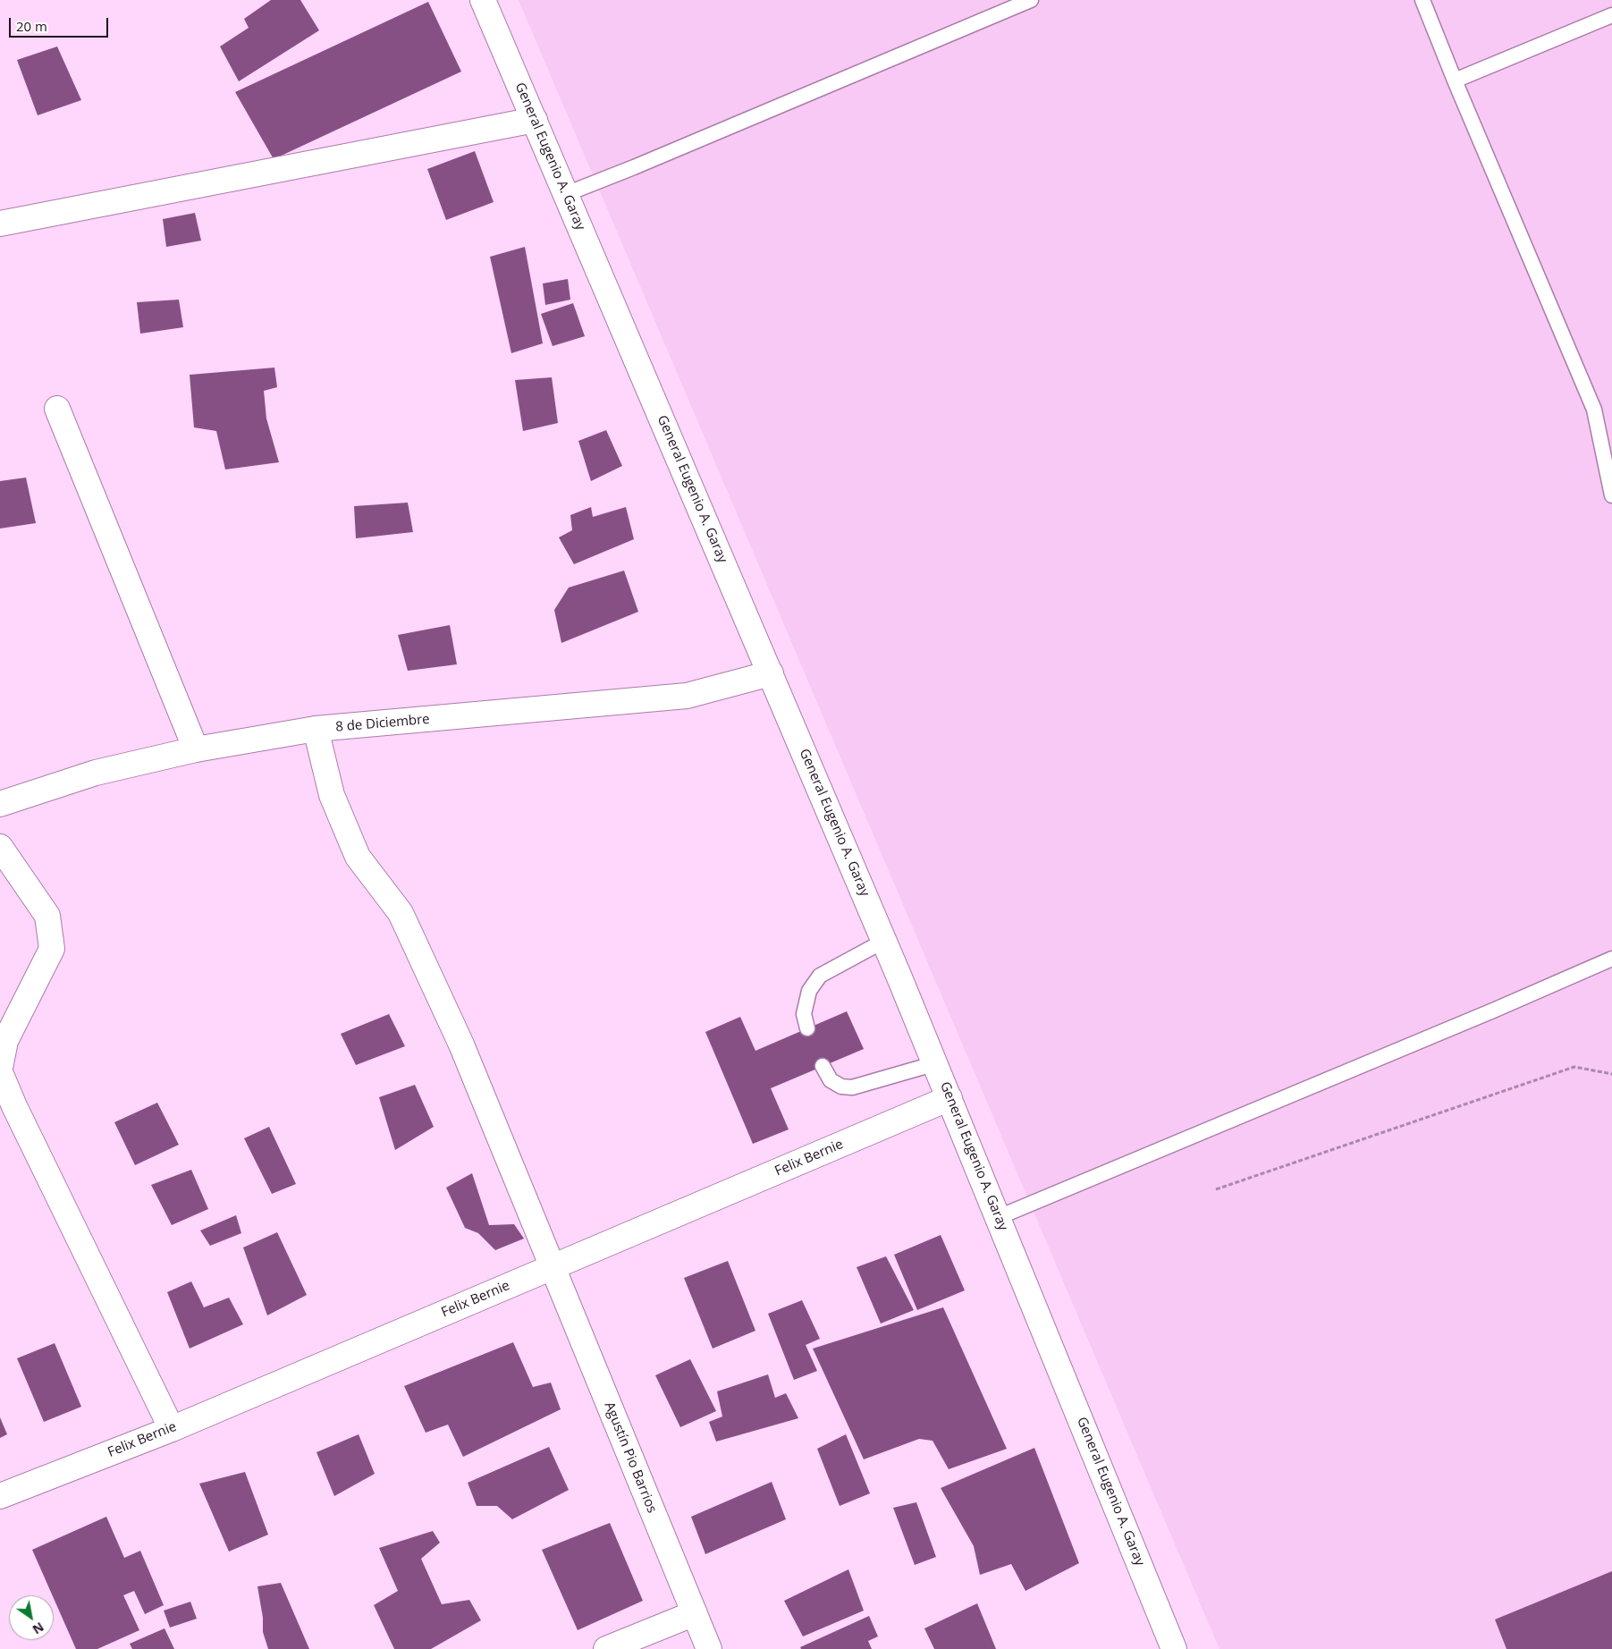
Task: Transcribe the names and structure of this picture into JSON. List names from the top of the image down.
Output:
{
  "streets": {
    "street": [
      "General Eugenio A. Garay",
      "8 de Diciembre",
      "Felix Bernie",
      "Agustín Pio Barrios"
    ]
  },
  "crossings": [
    ["General Eugenio A. Garay", "8 de Diciembre"],
    ["General Eugenio A. Garay", "Felix Bernie"],
    ["8 de Diciembre", "Agustín Pio Barrios"],
    ["Felix Bernie", "Agustín Pio Barrios"]
  ],
  "scale_bar": "20 m",
  "north": "bottom right"
}
